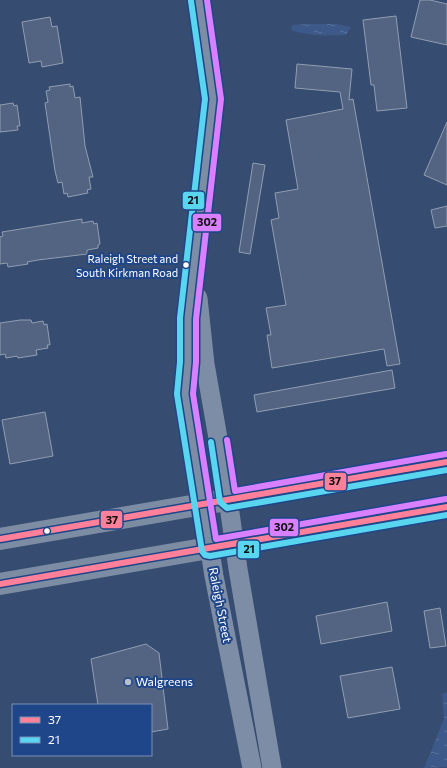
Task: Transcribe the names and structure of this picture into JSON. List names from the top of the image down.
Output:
{
  "streets": {
    "street": ["Raleigh Street"]
  },
  "places": ["Raleigh Street and South Kirkman Road", "Walgreens"],
  "lines": ["transit line 302", "transit line 21", "transit line 37"],
  "legend": ["37", "21"]
}
